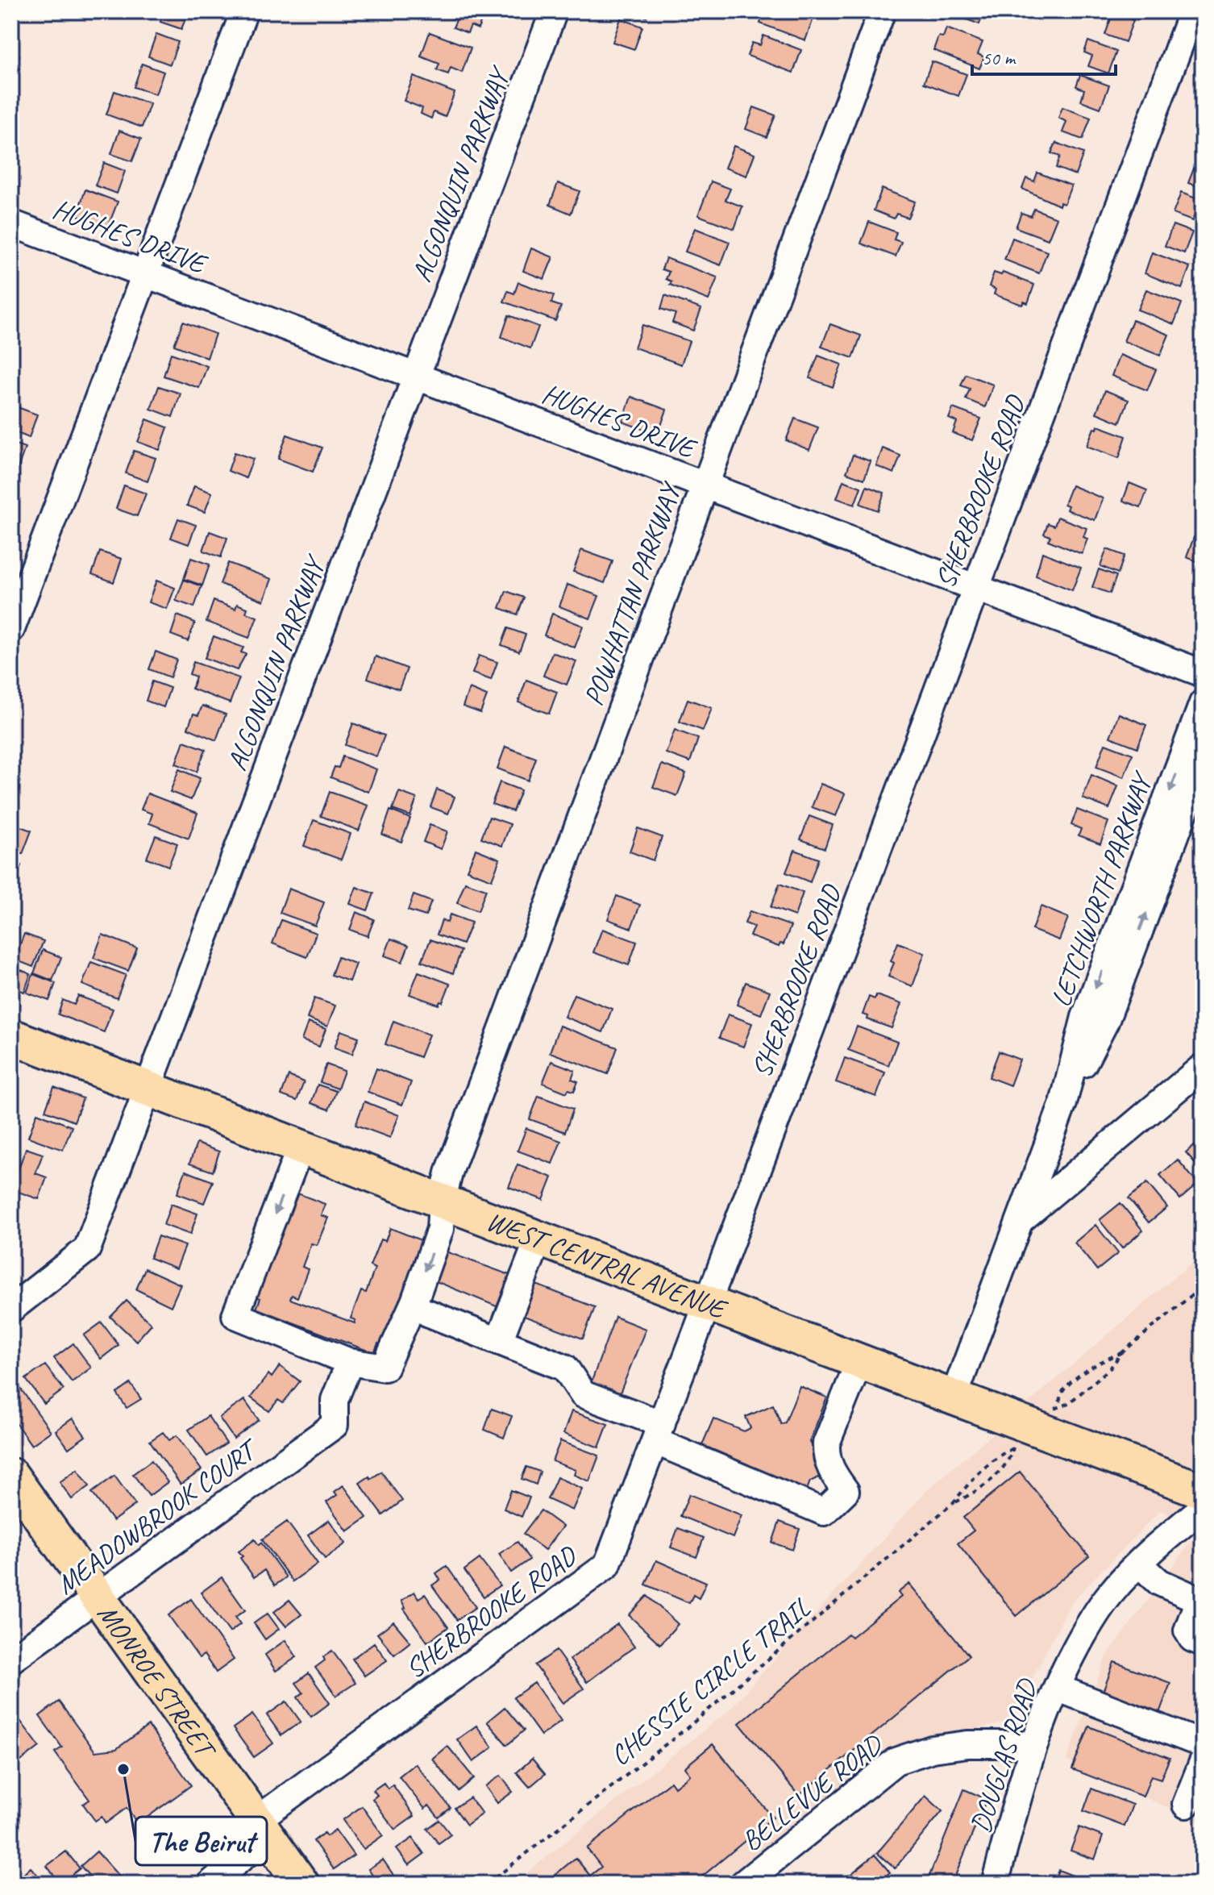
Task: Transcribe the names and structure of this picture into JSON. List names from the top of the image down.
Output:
{
  "streets": {
    "main road": ["WEST CENTRAL AVENUE", "MONROE STREET"],
    "street": [
      "ALGONQUIN PARKWAY",
      "HUGHES DRIVE",
      "SHERBROOKE ROAD",
      "POWHATTAN PARKWAY",
      "LETCHWORTH PARKWAY",
      "MEADOWBROOK COURT",
      "DOUGLAS ROAD",
      "BELLEVUE ROAD"
    ],
    "path": ["CHESSIE CIRCLE TRAIL"]
  },
  "crossings": [
    ["ALGONQUIN PARKWAY", "HUGHES DRIVE"],
    ["ALGONQUIN PARKWAY", "WEST CENTRAL AVENUE"],
    ["HUGHES DRIVE", "SHERBROOKE ROAD"],
    ["HUGHES DRIVE", "POWHATTAN PARKWAY"],
    ["SHERBROOKE ROAD", "WEST CENTRAL AVENUE"],
    ["SHERBROOKE ROAD", "MONROE STREET"],
    ["POWHATTAN PARKWAY", "WEST CENTRAL AVENUE"],
    ["POWHATTAN PARKWAY", "MEADOWBROOK COURT"],
    ["LETCHWORTH PARKWAY", "WEST CENTRAL AVENUE"],
    ["WEST CENTRAL AVENUE", "CHESSIE CIRCLE TRAIL"],
    ["MEADOWBROOK COURT", "MONROE STREET"],
    ["DOUGLAS ROAD", "BELLEVUE ROAD"]
  ],
  "places": ["The Beirut"],
  "scale_bar": "50 m"
}
